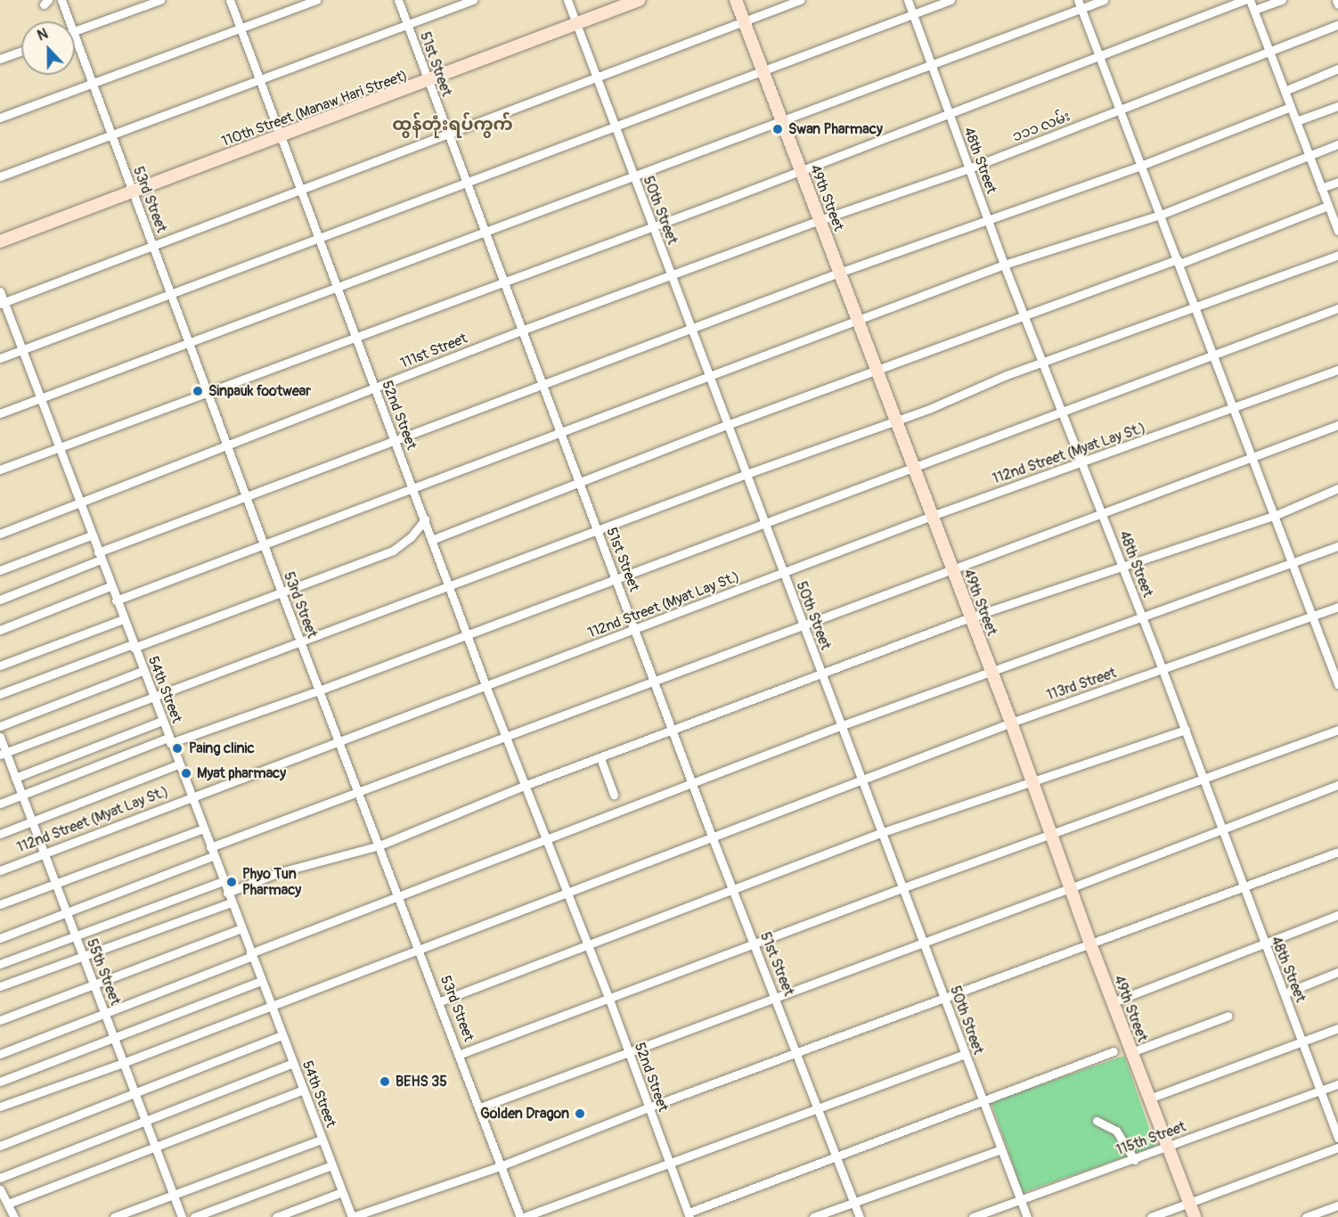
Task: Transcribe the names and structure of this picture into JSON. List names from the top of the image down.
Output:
{
  "streets": {
    "main road": ["110th Street (Manaw Hari Street)", "49th Street"],
    "street": [
      "51st Street",
      "၁၁၁ လမ်း",
      "48th Street",
      "53rd Street",
      "50th Street",
      "111st Street",
      "52nd Street",
      "112nd Street (Myat Lay St.)",
      "113rd Street",
      "54th Street",
      "55th Street",
      "115th Street"
    ]
  },
  "crossings": [
    ["51st Street", "110th Street (Manaw Hari Street)"],
    ["51st Street", "111st Street"],
    ["51st Street", "112nd Street (Myat Lay St.)"],
    ["51st Street", "113rd Street"],
    ["110th Street (Manaw Hari Street)", "53rd Street"],
    ["110th Street (Manaw Hari Street)", "50th Street"],
    ["110th Street (Manaw Hari Street)", "52nd Street"],
    ["၁၁၁ လမ်း", "48th Street"],
    ["၁၁၁ လမ်း", "49th Street"],
    ["၁၁၁ လမ်း", "111st Street"],
    ["48th Street", "112nd Street (Myat Lay St.)"],
    ["48th Street", "113rd Street"],
    ["48th Street", "115th Street"],
    ["49th Street", "111st Street"],
    ["49th Street", "112nd Street (Myat Lay St.)"],
    ["49th Street", "113rd Street"],
    ["49th Street", "115th Street"],
    ["53rd Street", "111st Street"],
    ["53rd Street", "112nd Street (Myat Lay St.)"],
    ["53rd Street", "113rd Street"],
    ["50th Street", "111st Street"],
    ["50th Street", "112nd Street (Myat Lay St.)"],
    ["50th Street", "113rd Street"],
    ["50th Street", "115th Street"],
    ["111st Street", "52nd Street"],
    ["111st Street", "54th Street"],
    ["52nd Street", "112nd Street (Myat Lay St.)"],
    ["52nd Street", "113rd Street"],
    ["112nd Street (Myat Lay St.)", "54th Street"],
    ["112nd Street (Myat Lay St.)", "55th Street"],
    ["113rd Street", "54th Street"],
    ["113rd Street", "55th Street"]
  ],
  "districts": ["ထွန်တုံးရပ်ကွက်"],
  "places": [
    "Swan Pharmacy",
    "Sinpauk footwear",
    "Paing clinic",
    "Myat pharmacy",
    "Phyo Tun Pharmacy",
    "BEHS 35",
    "Golden Dragon"
  ],
  "north": "top"
}
